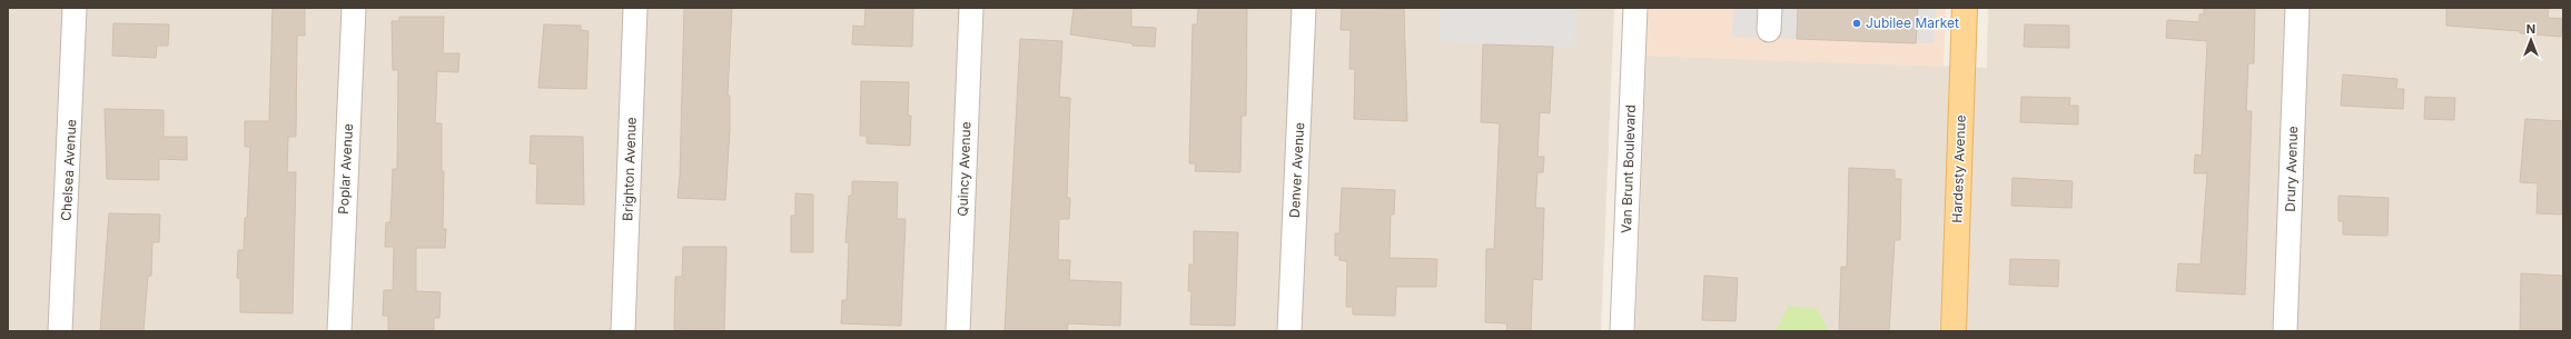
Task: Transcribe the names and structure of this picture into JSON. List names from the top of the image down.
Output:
{
  "streets": {
    "main road": ["Hardesty Avenue"],
    "street": [
      "Poplar Avenue",
      "Brighton Avenue",
      "Quincy Avenue",
      "Van Brunt Boulevard",
      "Drury Avenue",
      "Chelsea Avenue",
      "Denver Avenue"
    ]
  },
  "places": ["Jubilee Market"],
  "north": "top"
}
